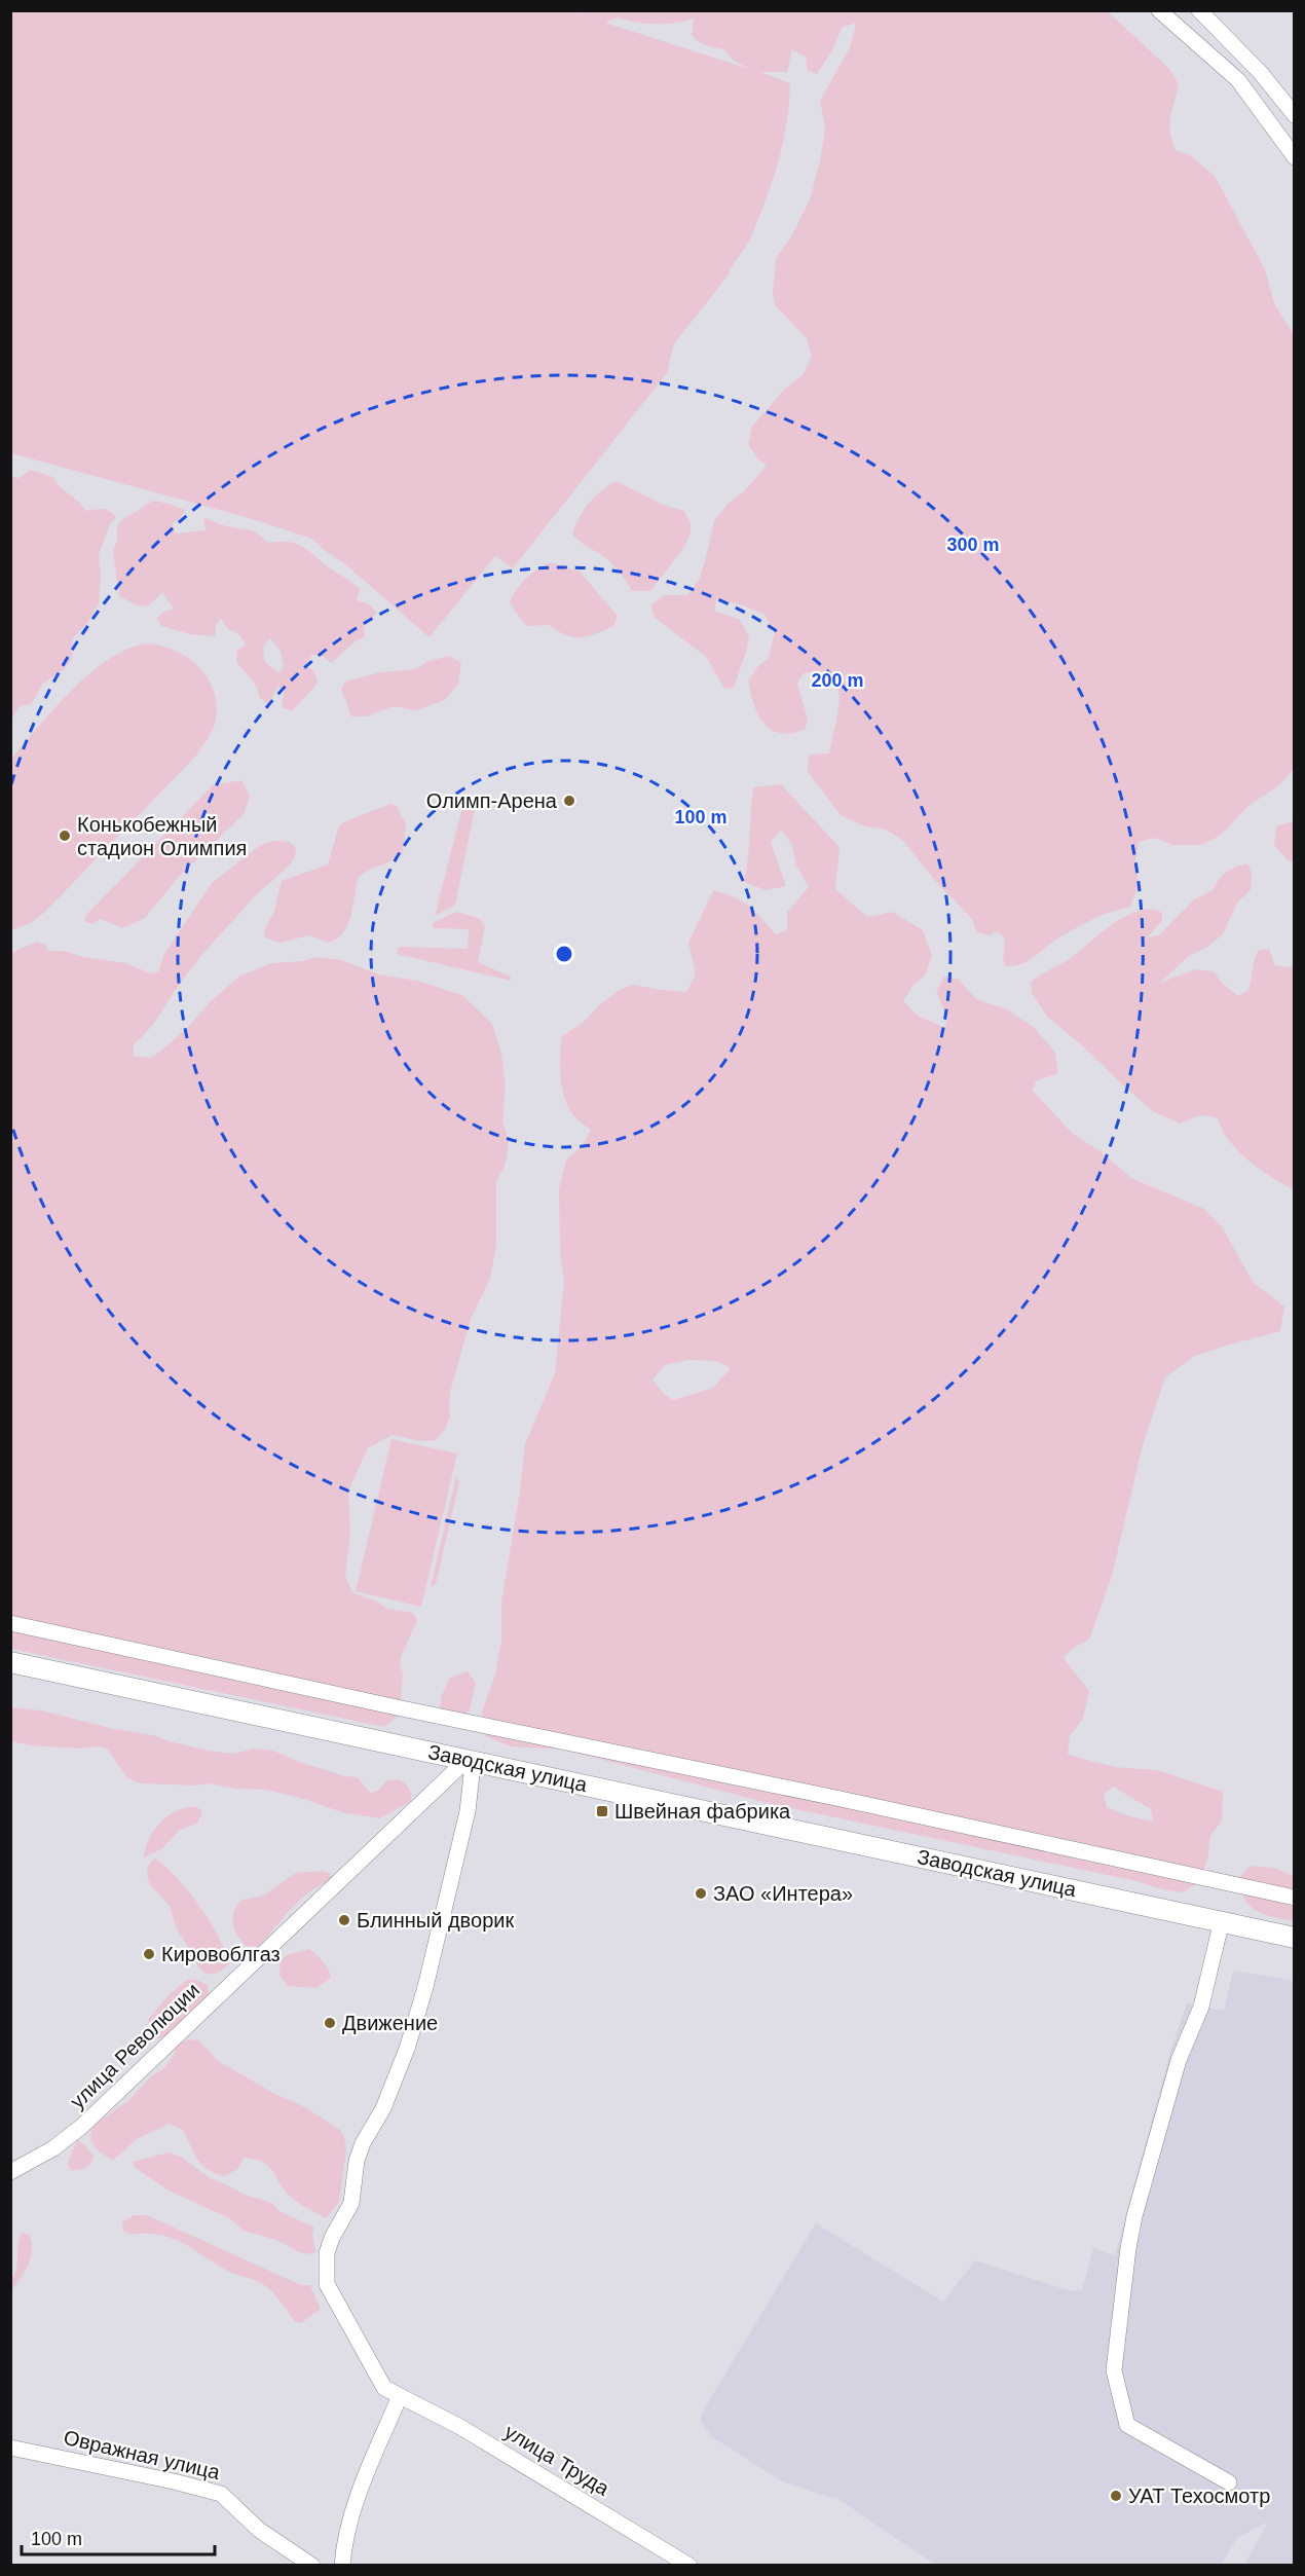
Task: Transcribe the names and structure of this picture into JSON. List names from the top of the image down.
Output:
{
  "streets": {
    "main road": ["Заводская улица"],
    "street": ["улица Революции", "Овражная улица", "улица Труда"]
  },
  "crossings": [
    ["Заводская улица", "улица Революции"],
    ["Заводская улица", "улица Труда"],
    ["улица Революции", "улица Труда"]
  ],
  "places": {
    "other": [
      "Олимп-Арена",
      "Конькобежный стадион Олимпия",
      "ЗАО «Интера»",
      "Блинный дворик",
      "Кировоблгаз",
      "Движение",
      "УАТ Техосмотр"
    ],
    "transit": ["Швейная фабрика"]
  },
  "scale_bar": "100 m",
  "rings": ["300 m", "200 m", "100 m"]
}
